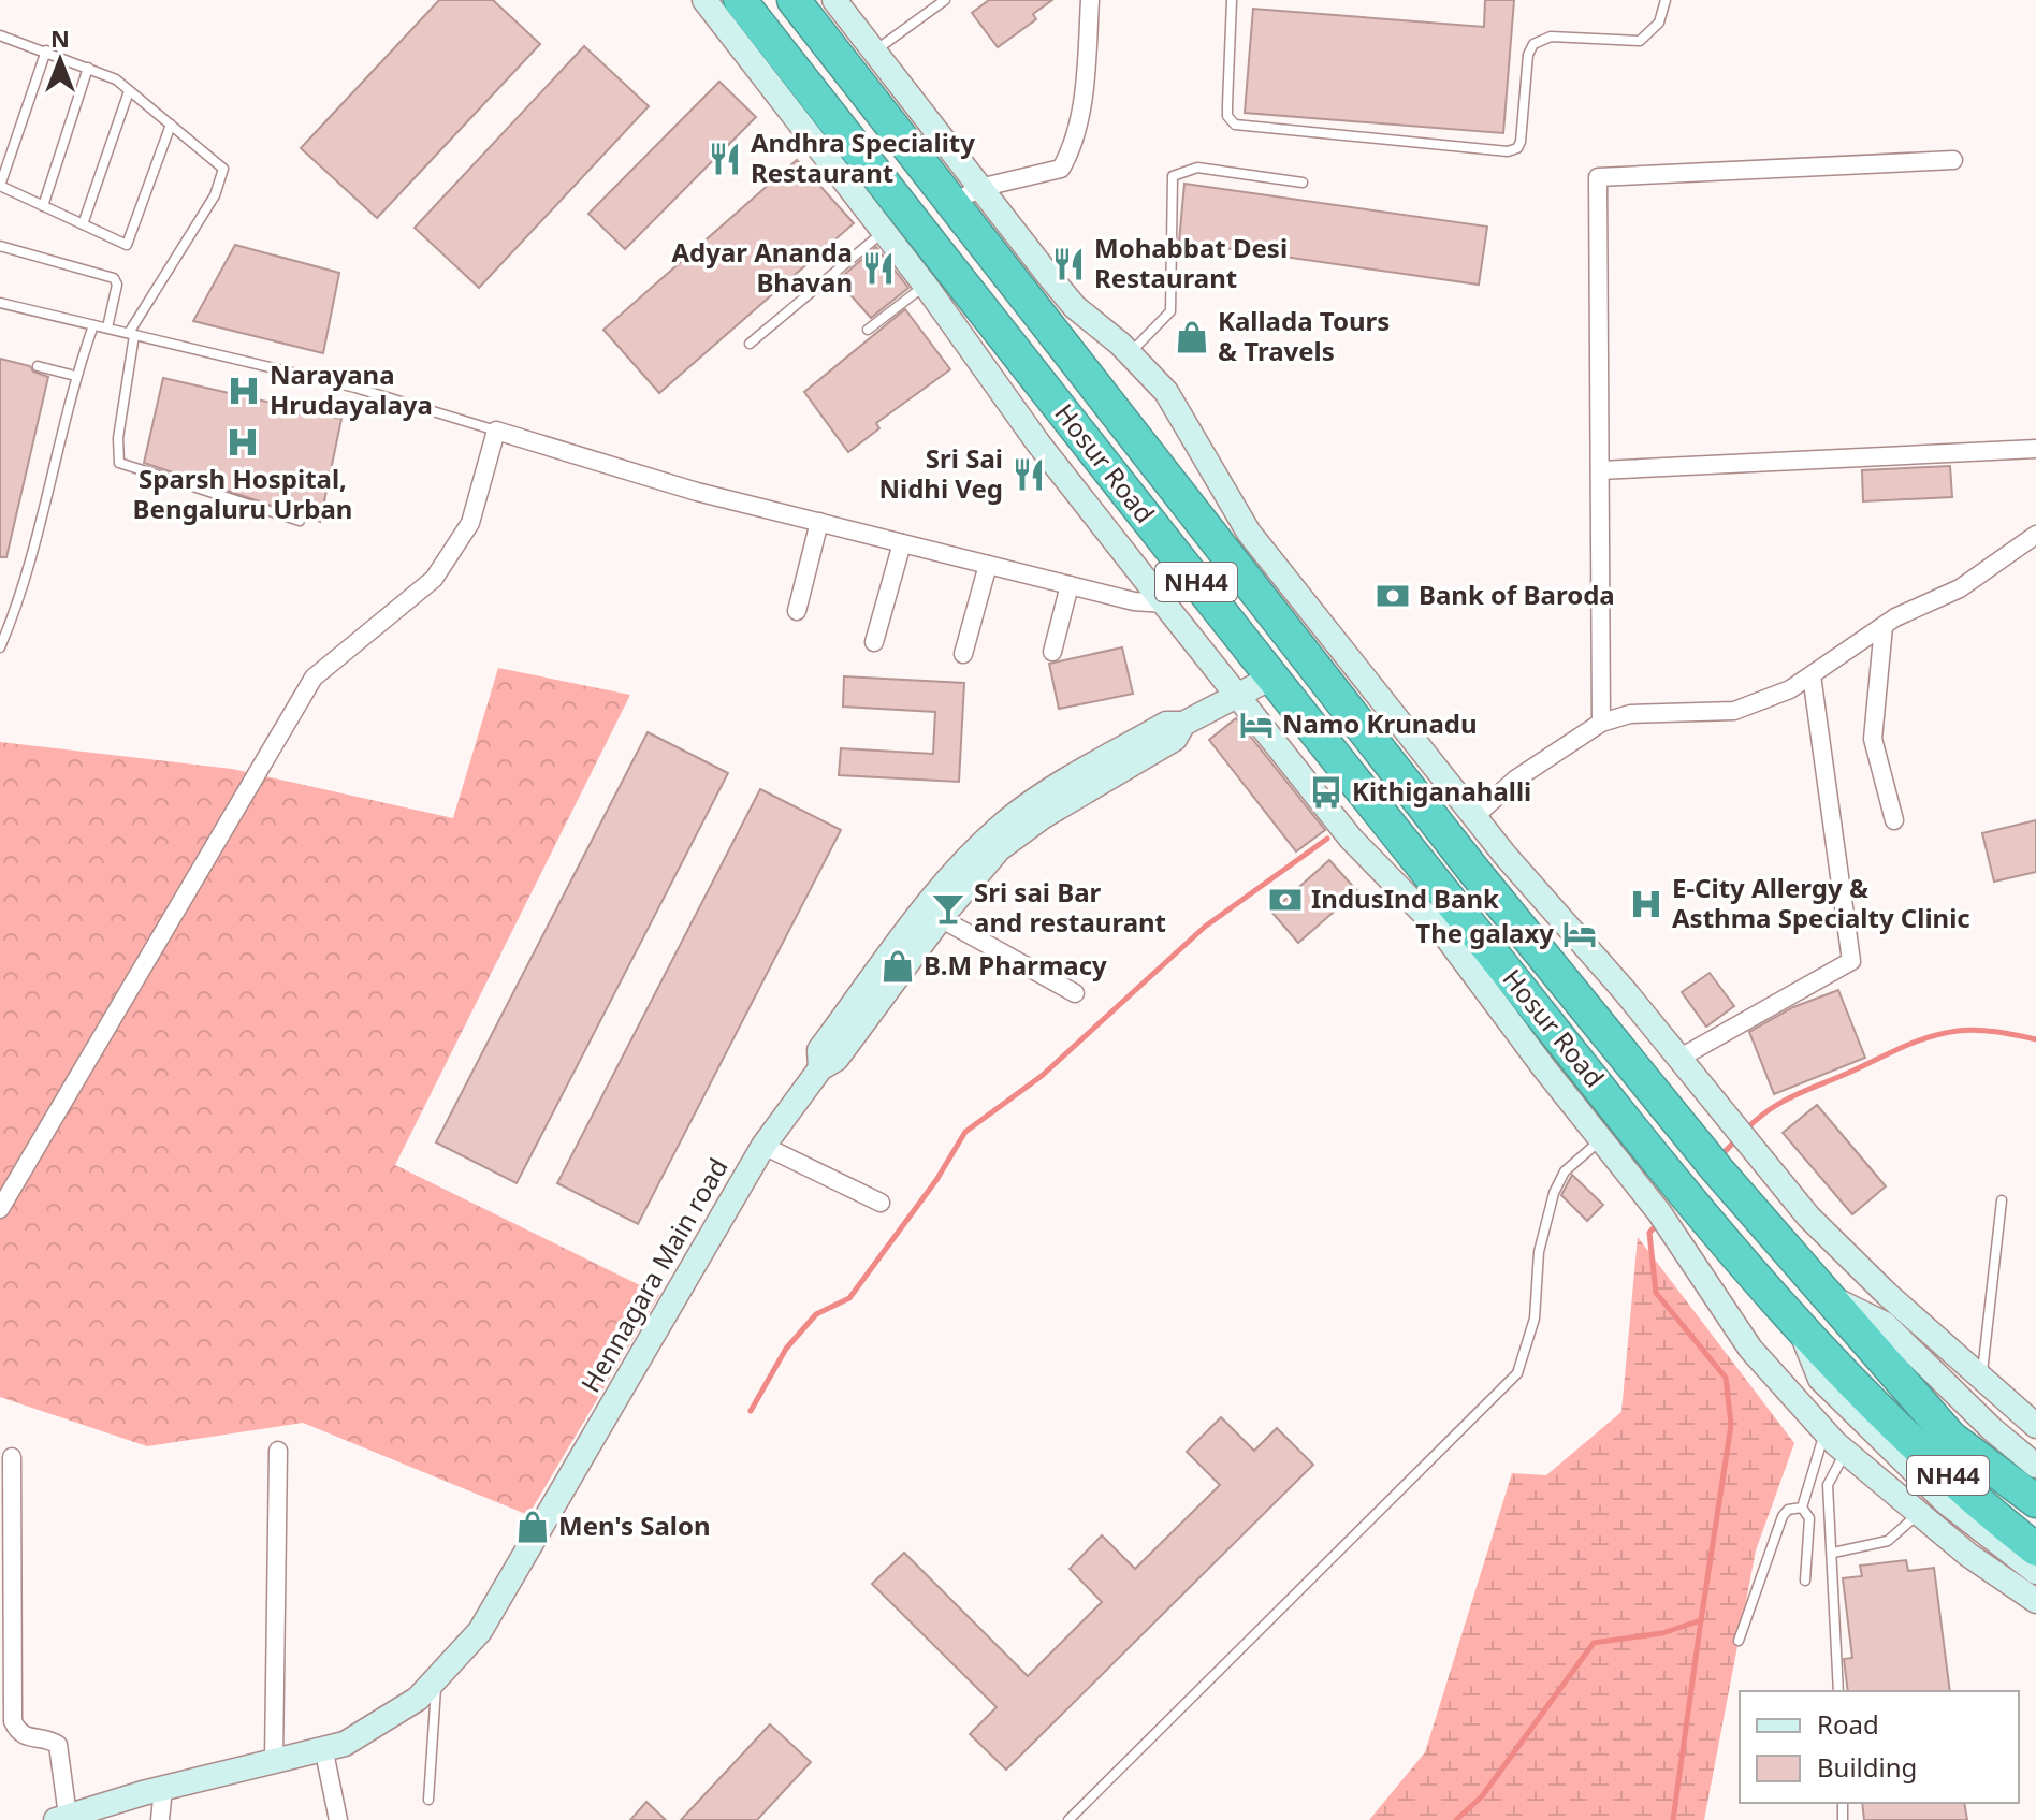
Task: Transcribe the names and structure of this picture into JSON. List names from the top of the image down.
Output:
{
  "streets": {
    "highway": ["Hosur Road", "NH44"],
    "street": ["Hennagara Main road"]
  },
  "crossings": [
    ["Hosur Road", "NH44"],
    ["Hosur Road", "Hennagara Main road"]
  ],
  "places": {
    "restaurant": [
      "Andhra Speciality Restaurant",
      "Mohabbat Desi Restaurant",
      "Adyar Ananda Bhavan",
      "Sri Sai Nidhi Veg"
    ],
    "shop": ["Kallada Tours & Travels", "B.M Pharmacy", "Men's Salon"],
    "hospital": ["Narayana Hrudayalaya", "Sparsh Hospital, Bengaluru Urban", "E-City Allergy & Asthma Specialty Clinic"],
    "bank": ["Bank of Baroda", "IndusInd Bank"],
    "hotel": ["Namo Krunadu", "The galaxy"],
    "bus stop": ["Kithiganahalli"],
    "bar": ["Sri sai Bar and restaurant"]
  },
  "legend": ["Road", "Building"],
  "north": "top"
}
